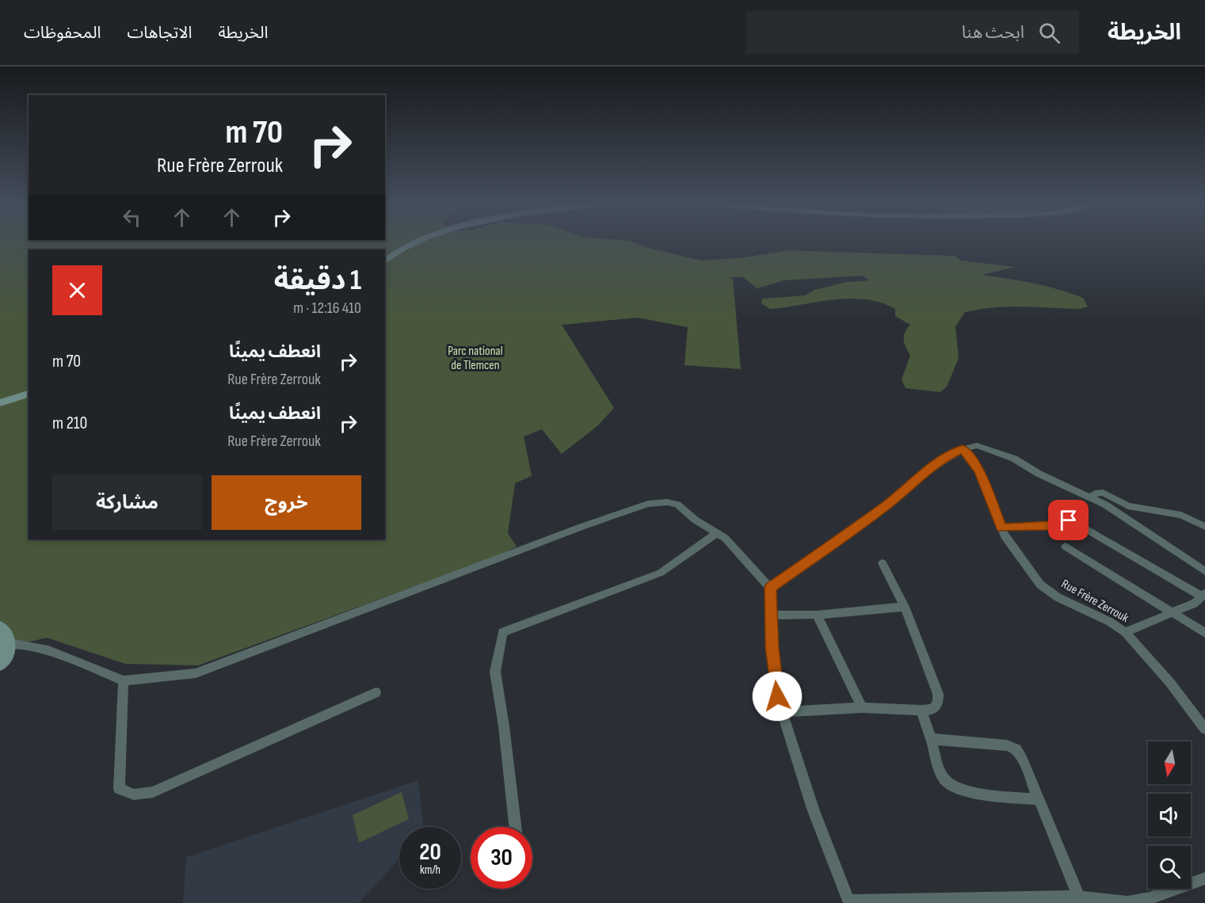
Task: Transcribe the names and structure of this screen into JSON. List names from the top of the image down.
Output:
{
  "streets": {
    "street": ["Rue Frère Zerrouk"]
  },
  "parks": ["Parc national de Tlemcen"],
  "north": "bottom",
  "page": {
    "header": "الخريطة",
    "search": "ابحث هنا",
    "nav": ["الخريطة", "الاتجاهات", "المحفوظات"],
    "turn": ["70 m", "Rue Frère Zerrouk"],
    "heading": ["1 دقيقة", "410 m · 12:16"],
    "list": [
      {
        "name": "انعطف يمينًا",
        "note": "Rue Frère Zerrouk",
        "value": "70 m"
      },
      {
        "name": "انعطف يمينًا",
        "note": "Rue Frère Zerrouk",
        "value": "210 m"
      }
    ],
    "buttons": ["خروج", "مشاركة"],
    "speed": "20 km/h",
    "limit": "30"
  }
}
